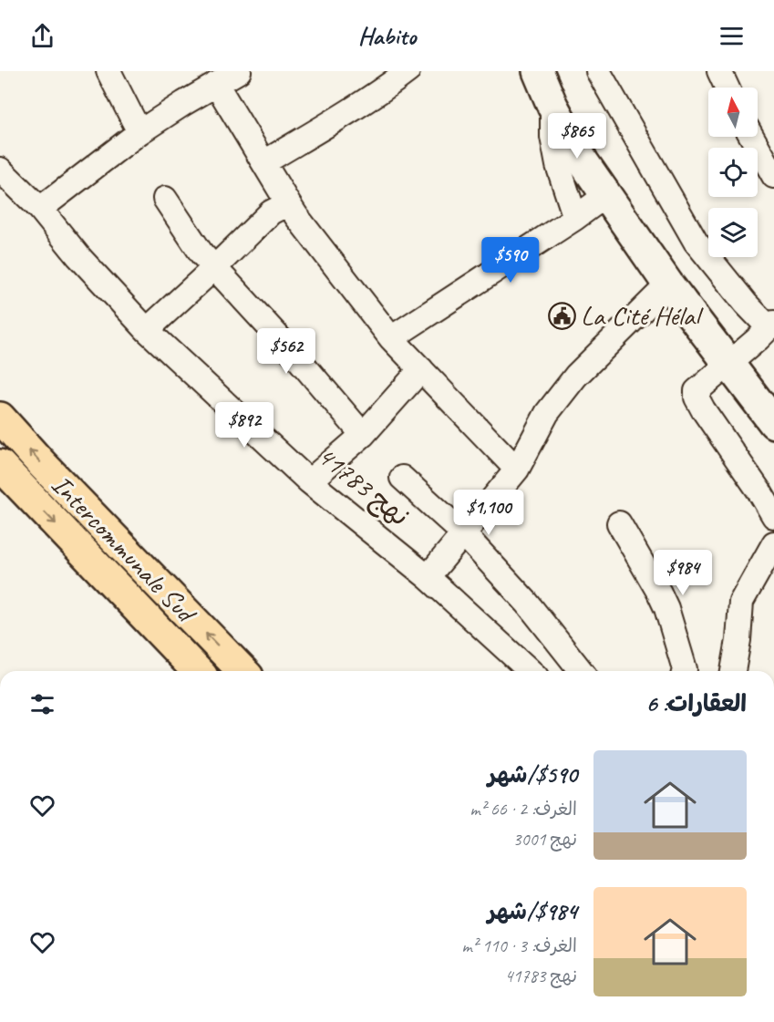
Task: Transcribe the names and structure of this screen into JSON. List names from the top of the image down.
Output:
{
  "streets": {
    "highway": ["Intercommunale Sud"],
    "street": ["نهج 41783"]
  },
  "places": {
    "public building": ["La Cité Hélal"]
  },
  "north": "top",
  "page": {
    "header": "Habito",
    "price": [
      "$865",
      "$590",
      "$562",
      "$892",
      "$1,100",
      "$984"
    ],
    "heading": "العقارات: 6",
    "list": [
      {
        "name": "$590/شهر",
        "note": "الغرف: 2 · 66 m² · نهج 3001"
      },
      {
        "name": "$984/شهر",
        "note": "الغرف: 3 · 110 m² · نهج 41783"
      }
    ]
  }
}
